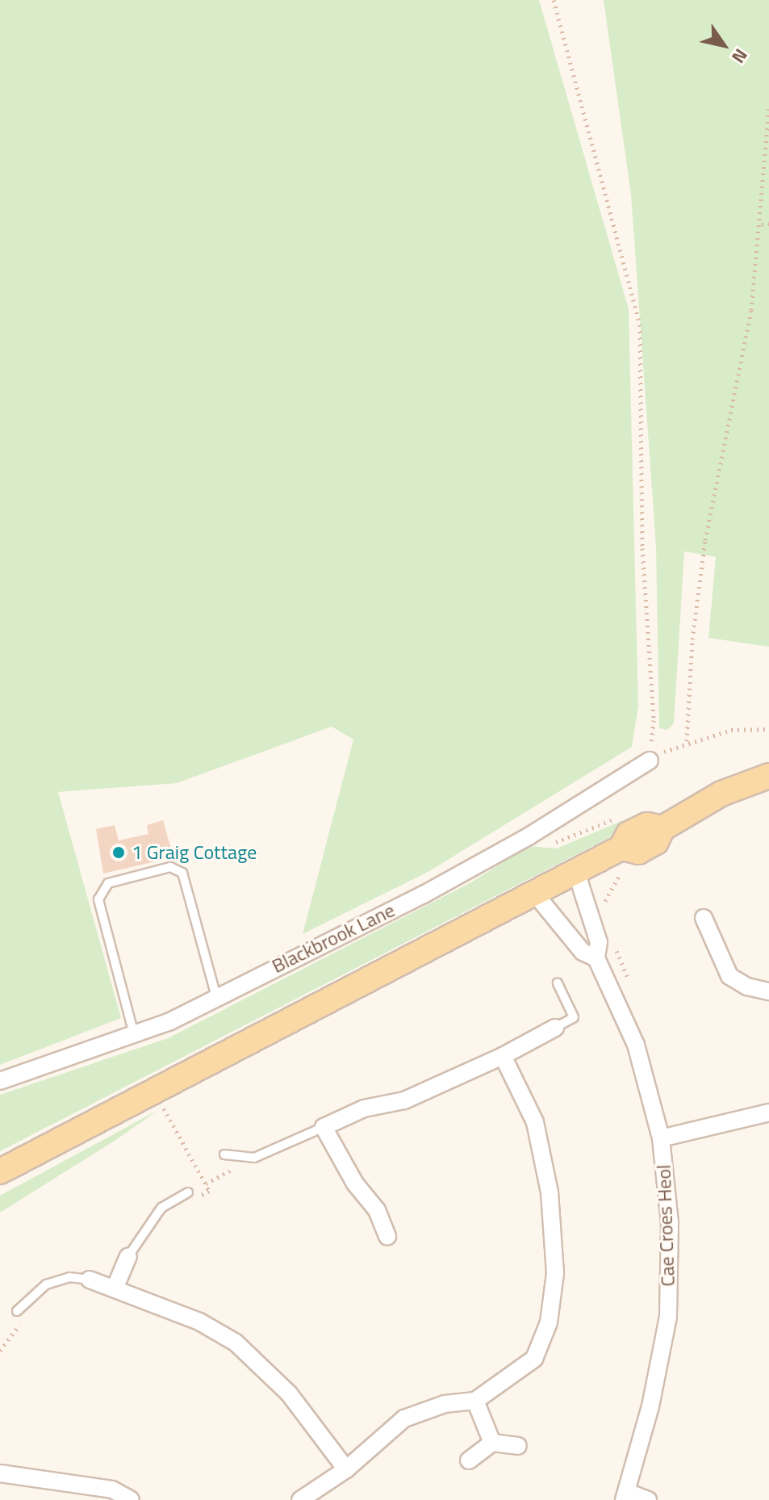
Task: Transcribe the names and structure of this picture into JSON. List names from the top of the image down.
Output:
{
  "streets": {
    "street": ["Blackbrook Lane", "Cae Croes Heol"]
  },
  "places": ["1 Graig Cottage"],
  "north": "bottom right"
}
